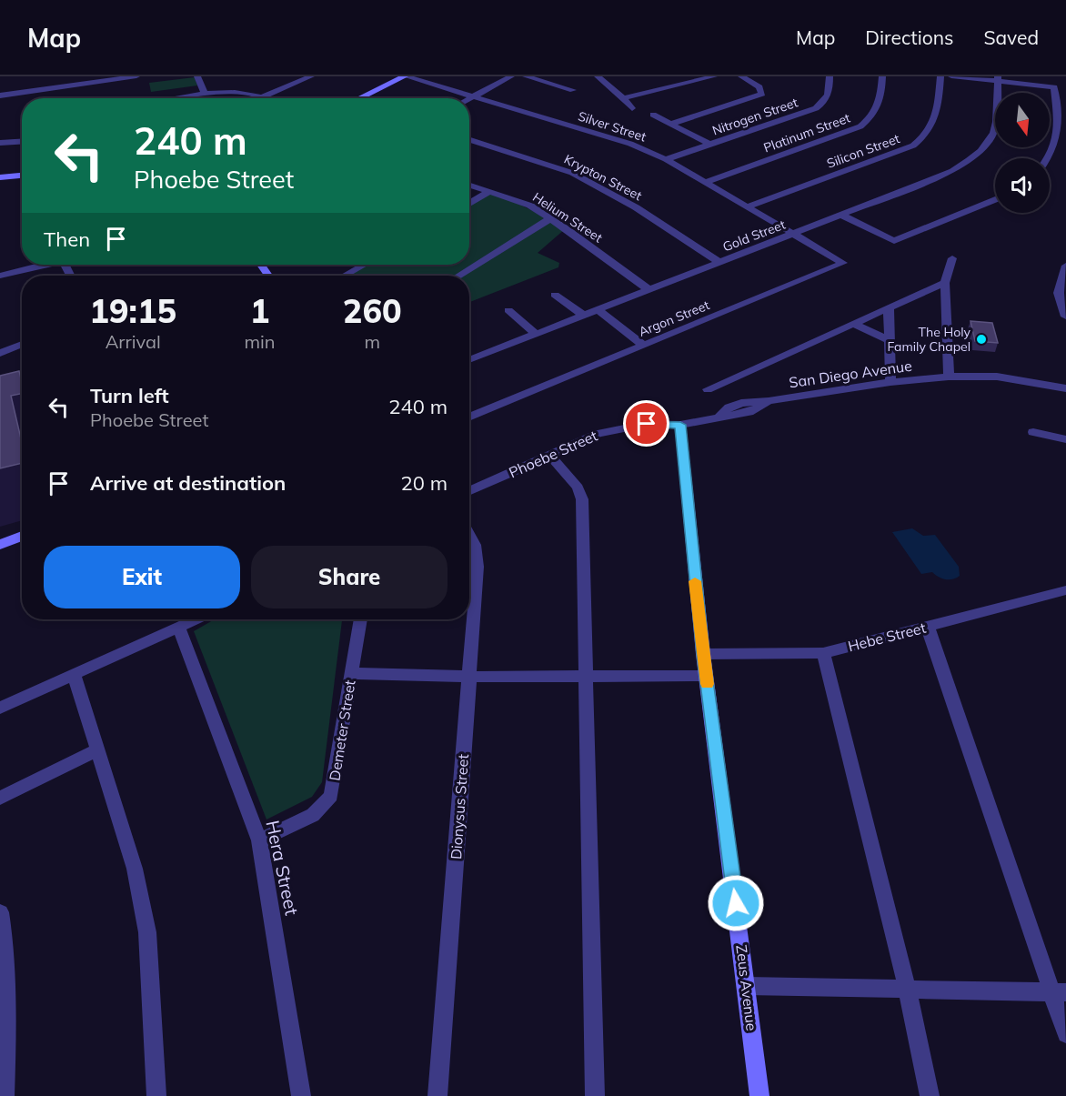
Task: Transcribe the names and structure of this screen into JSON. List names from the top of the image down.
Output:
{
  "streets": {
    "street": [
      "Nitrogen Street",
      "Silver Street",
      "Platinum Street",
      "Silicon Street",
      "Krypton Street",
      "Helium Street",
      "Gold Street",
      "Argon Street",
      "San Diego Avenue",
      "Phoebe Street",
      "Hebe Street",
      "Demeter Street",
      "Dionysus Street",
      "Hera Street",
      "Zeus Avenue"
    ]
  },
  "crossings": [
    ["Nitrogen Street", "Silver Street"],
    ["Silver Street", "Platinum Street"],
    ["Silver Street", "Silicon Street"],
    ["Silver Street", "Gold Street"],
    ["Silver Street", "Argon Street"],
    ["Krypton Street", "Gold Street"],
    ["Helium Street", "Gold Street"],
    ["Gold Street", "Argon Street"],
    ["San Diego Avenue", "Phoebe Street"],
    ["Phoebe Street", "Zeus Avenue"],
    ["Hebe Street", "Zeus Avenue"],
    ["Demeter Street", "Hera Street"]
  ],
  "places": ["The Holy Family Chapel"],
  "north": "bottom",
  "page": {
    "header": "Map",
    "nav": ["Map", "Directions", "Saved"],
    "turn": ["240 m", "Phoebe Street"],
    "then": "Then",
    "eta": [
      "19:15",
      "Arrival",
      "1",
      "min",
      "260",
      "m"
    ],
    "list": [
      {
        "name": "Turn left",
        "note": "Phoebe Street",
        "value": "240 m"
      },
      {
        "name": "Arrive at destination",
        "value": "20 m"
      }
    ],
    "buttons": ["Exit", "Share"]
  }
}
